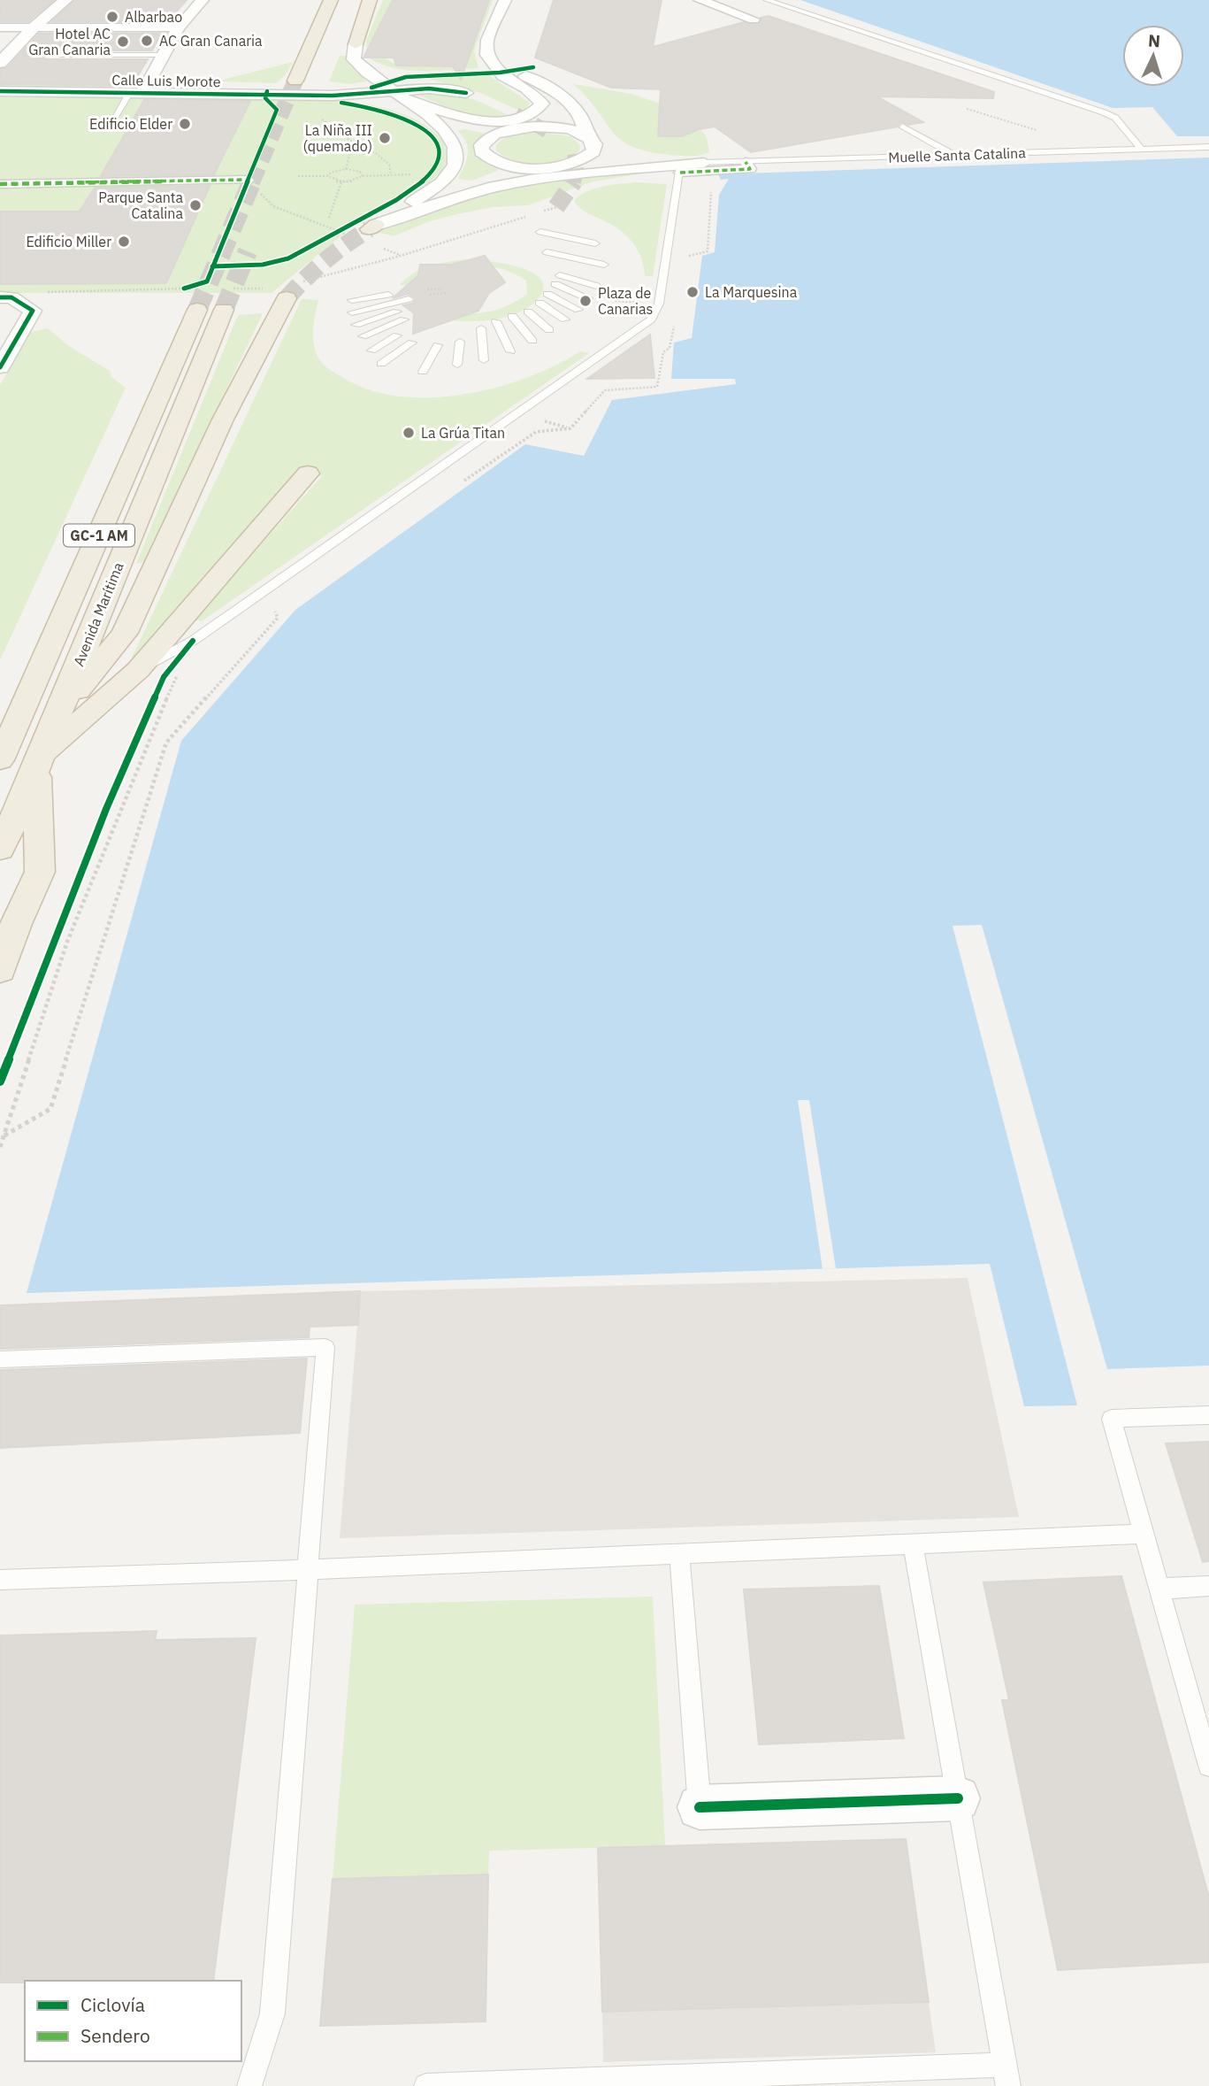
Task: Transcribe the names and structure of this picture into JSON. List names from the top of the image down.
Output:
{
  "streets": {
    "highway": ["GC-1 AM", "Avenida Marítima"],
    "street": ["Calle Luis Morote"],
    "lane": ["Muelle Santa Catalina"]
  },
  "places": [
    "Albarbao",
    "AC Gran Canaria",
    "Hotel AC Gran Canaria",
    "Edificio Elder",
    "La Niña III (quemado)",
    "Parque Santa Catalina",
    "Edificio Miller",
    "La Marquesina",
    "Plaza de Canarias",
    "La Grúa Titan"
  ],
  "legend": ["Ciclovía", "Sendero"],
  "north": "top"
}
